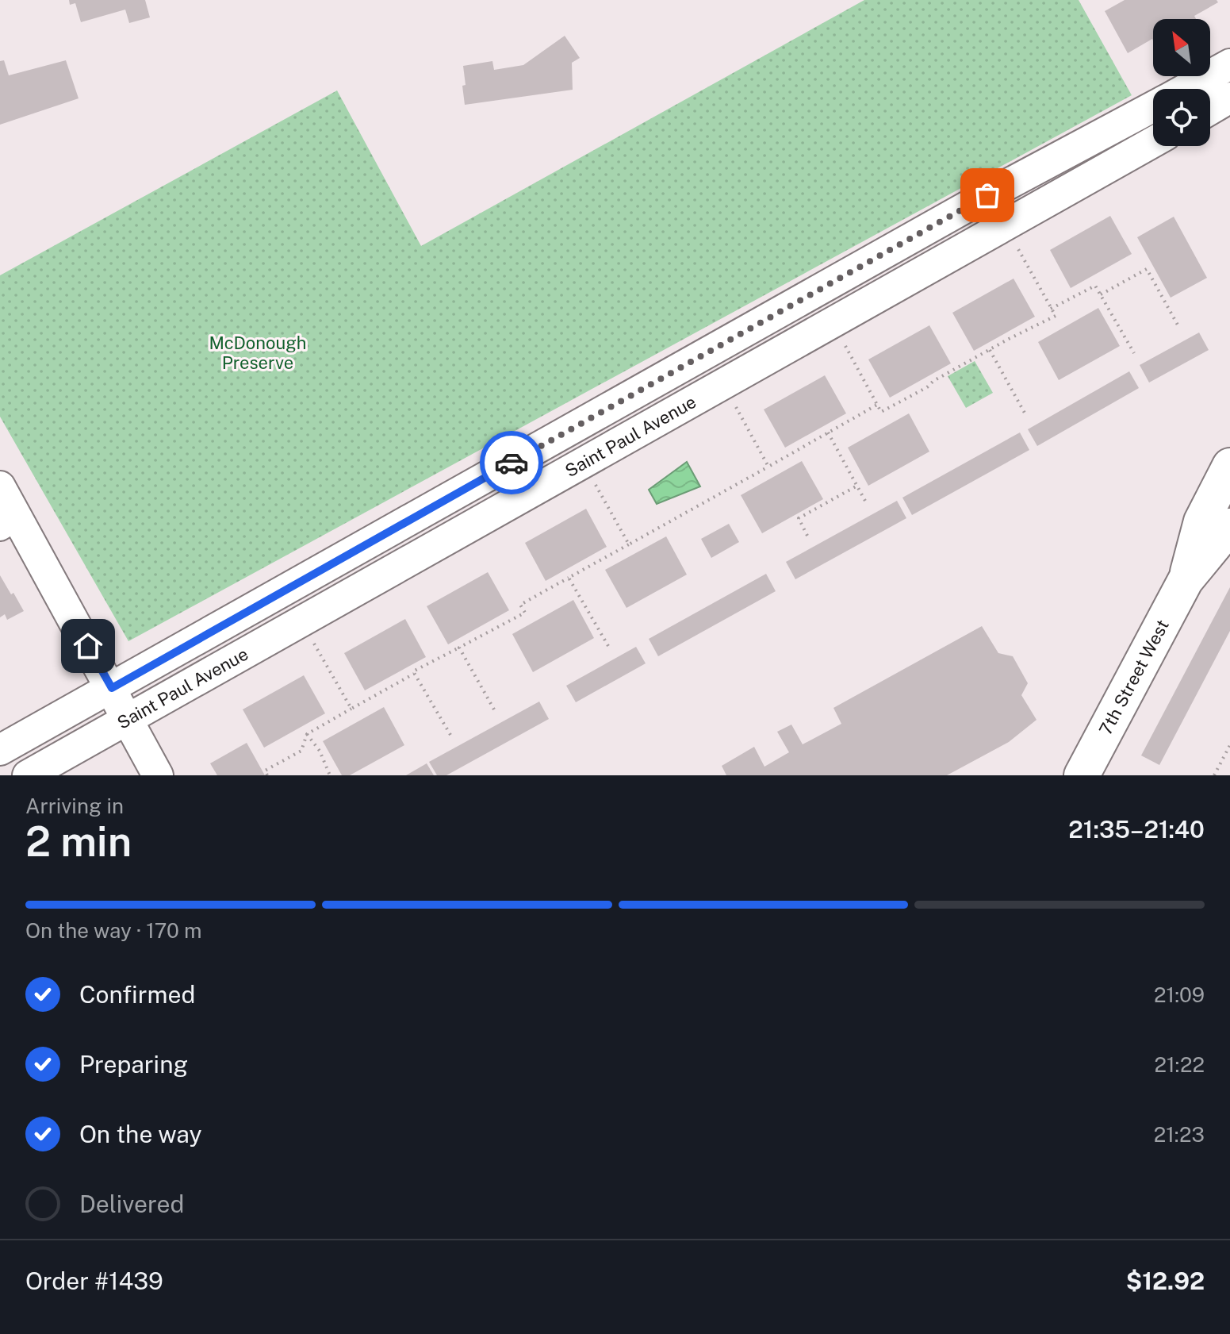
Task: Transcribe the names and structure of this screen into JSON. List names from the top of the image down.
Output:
{
  "streets": {
    "main road": ["7th Street West"],
    "street": ["Saint Paul Avenue"]
  },
  "parks": ["McDonough Preserve"],
  "north": "top left",
  "page": {
    "heading": ["2 min", "Arriving in", "21:35–21:40"],
    "panel": ["Order #1439", "$12.92"],
    "bar": "On the way · 170 m",
    "list": [
      ["Confirmed", "21:09"],
      ["Preparing", "21:22"],
      ["On the way", "21:23"],
      "Delivered"
    ]
  }
}
